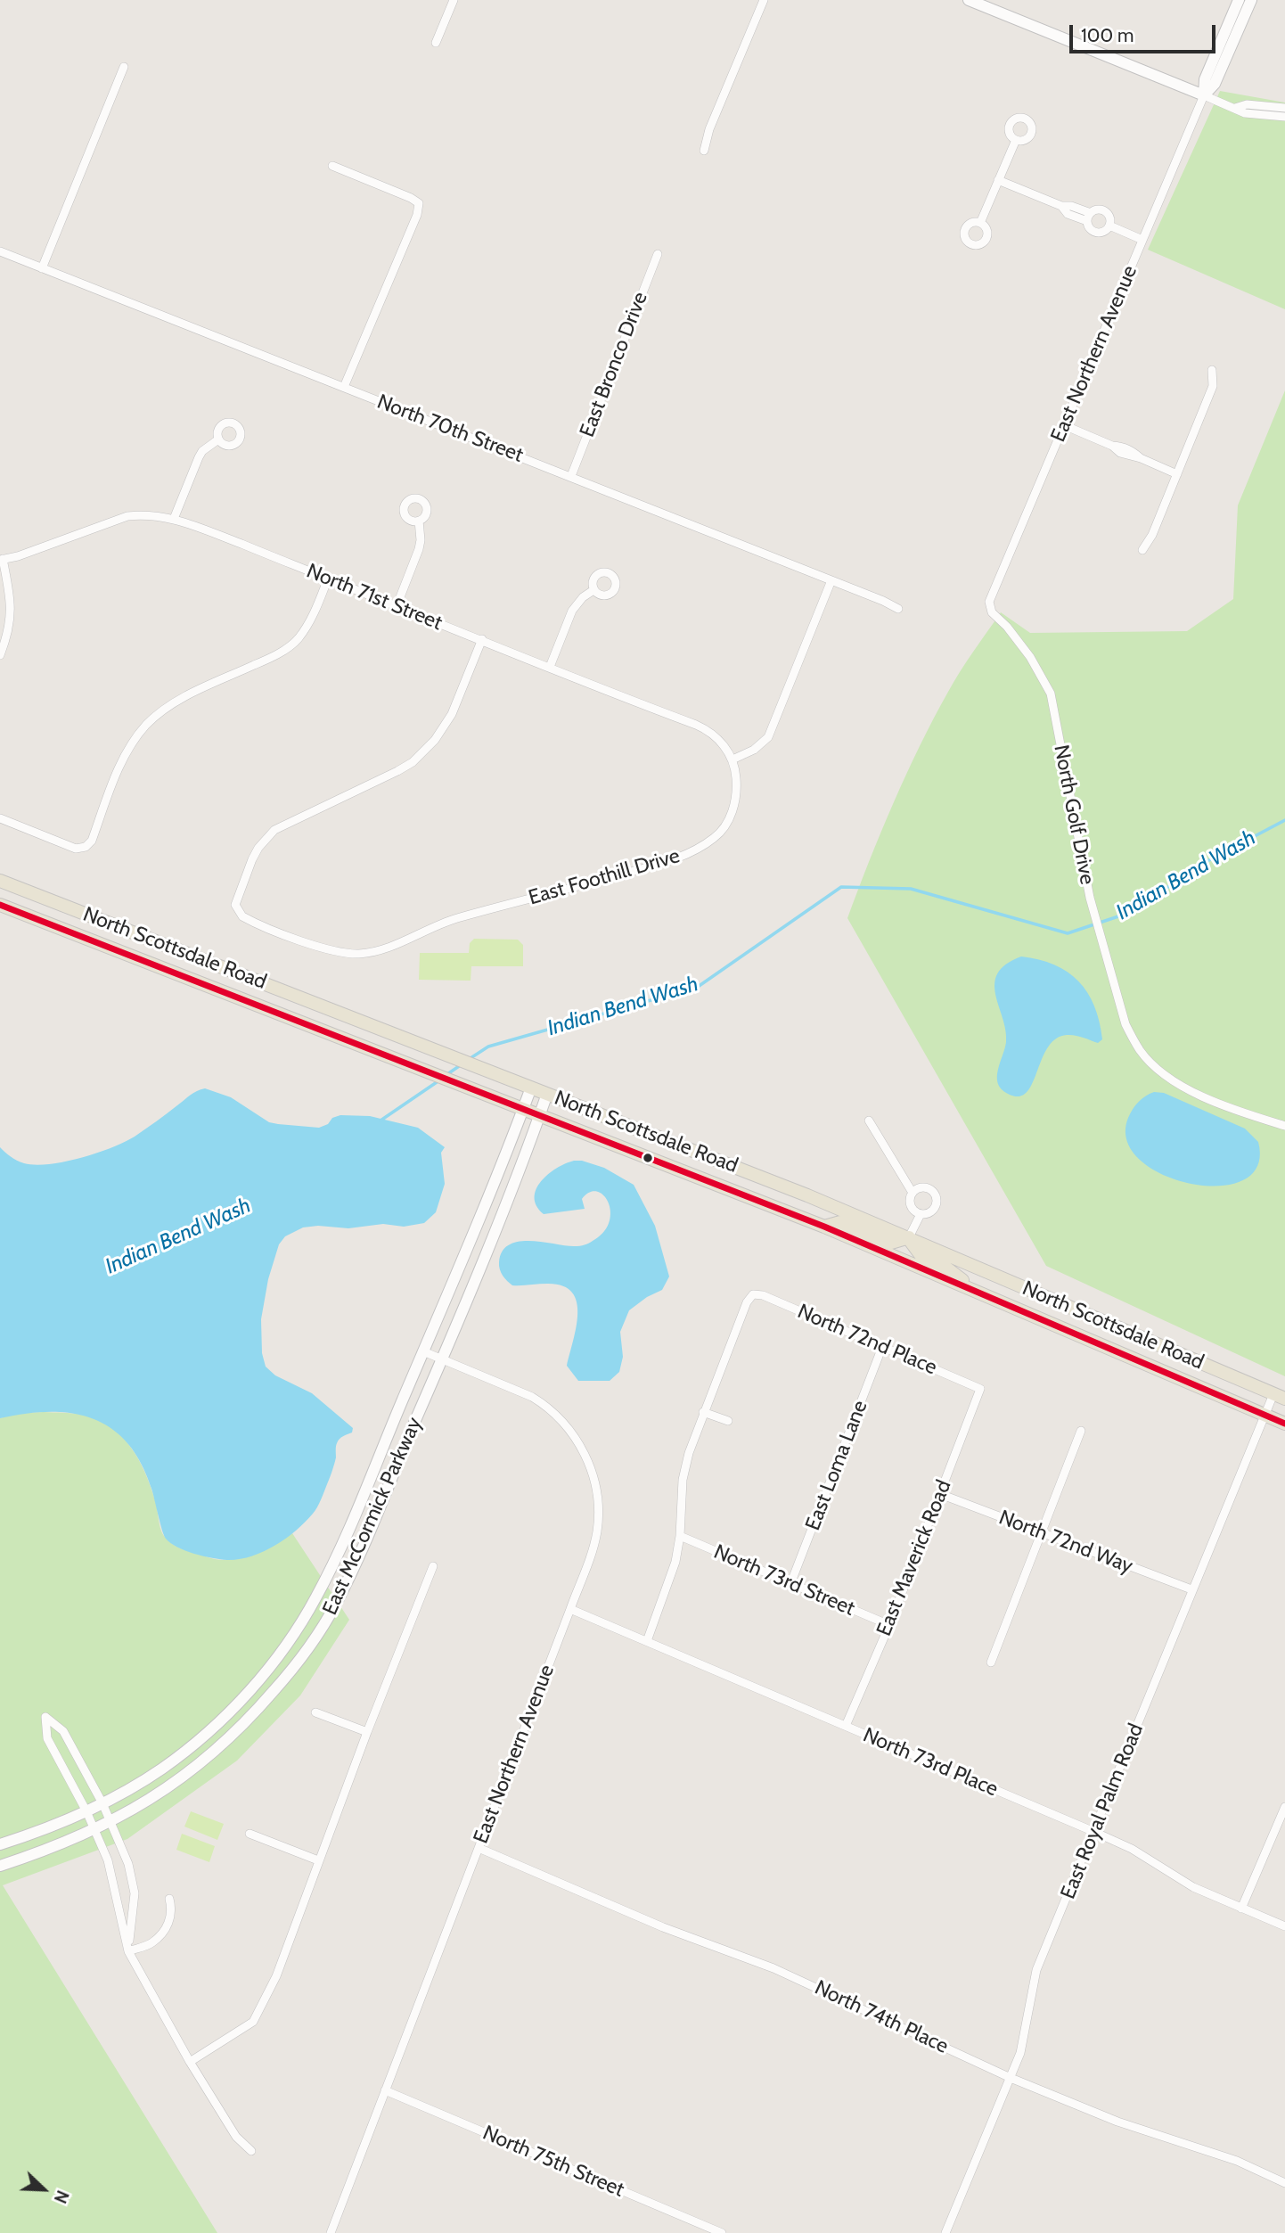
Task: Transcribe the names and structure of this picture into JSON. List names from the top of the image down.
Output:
{
  "streets": {
    "main road": ["North Scottsdale Road", "East McCormick Parkway"],
    "street": [
      "East Northern Avenue",
      "East Bronco Drive",
      "North 70th Street",
      "North 71st Street",
      "North Golf Drive",
      "East Foothill Drive",
      "North 72nd Place",
      "East Loma Lane",
      "North 72nd Way",
      "East Maverick Road",
      "North 73rd Street",
      "North 73rd Place",
      "East Royal Palm Road",
      "North 74th Place",
      "North 75th Street"
    ]
  },
  "crossings": [
    ["East Northern Avenue", "North Golf Drive"],
    ["East Northern Avenue", "East McCormick Parkway"],
    ["East Northern Avenue", "North 73rd Place"],
    ["East Northern Avenue", "North 74th Place"],
    ["East Northern Avenue", "North 75th Street"],
    ["East Bronco Drive", "North 70th Street"],
    ["North 71st Street", "East Foothill Drive"],
    ["North Scottsdale Road", "East McCormick Parkway"],
    ["North Scottsdale Road", "East Royal Palm Road"],
    ["North 72nd Place", "East Loma Lane"],
    ["North 72nd Place", "East Maverick Road"],
    ["East Loma Lane", "North 73rd Street"],
    ["North 72nd Way", "East Maverick Road"],
    ["North 72nd Way", "East Royal Palm Road"],
    ["East Maverick Road", "North 73rd Street"],
    ["East Maverick Road", "North 73rd Place"],
    ["North 73rd Place", "East Royal Palm Road"],
    ["East Royal Palm Road", "North 74th Place"]
  ],
  "water": ["Indian Bend Wash"],
  "scale_bar": "100 m",
  "north": "bottom right"
}
